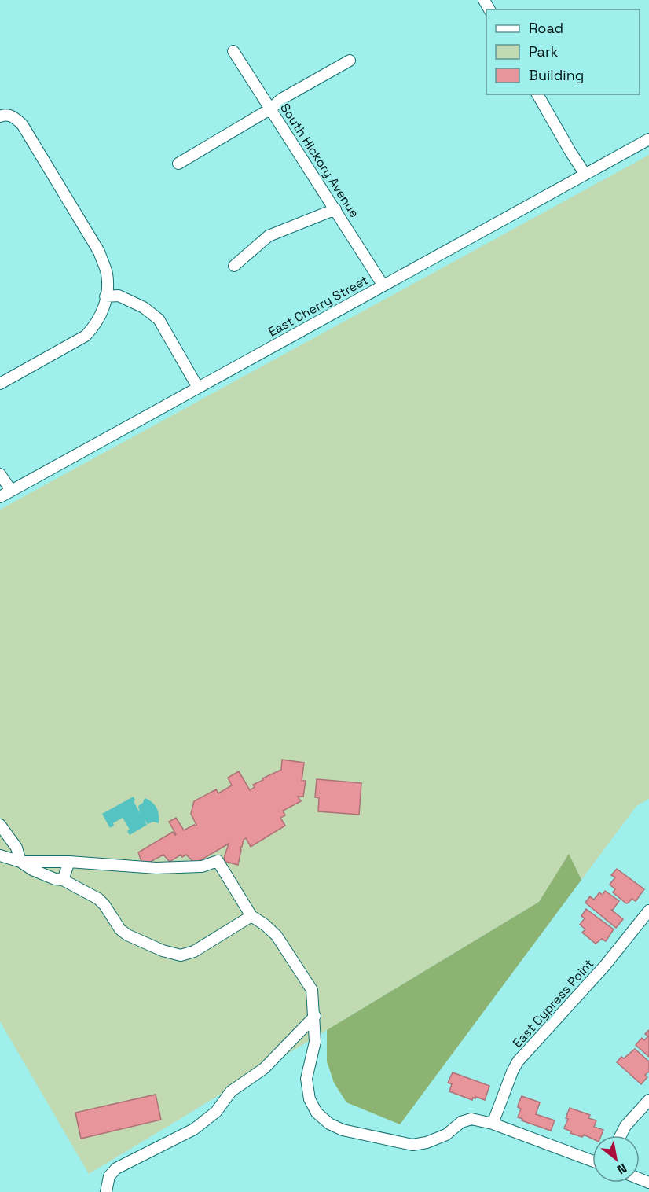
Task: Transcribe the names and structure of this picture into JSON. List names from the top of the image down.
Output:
{
  "streets": {
    "street": ["South Hickory Avenue", "East Cherry Street", "East Cypress Point"]
  },
  "crossings": [
    ["South Hickory Avenue", "East Cherry Street"]
  ],
  "legend": ["Road", "Park", "Building"],
  "north": "bottom right"
}
